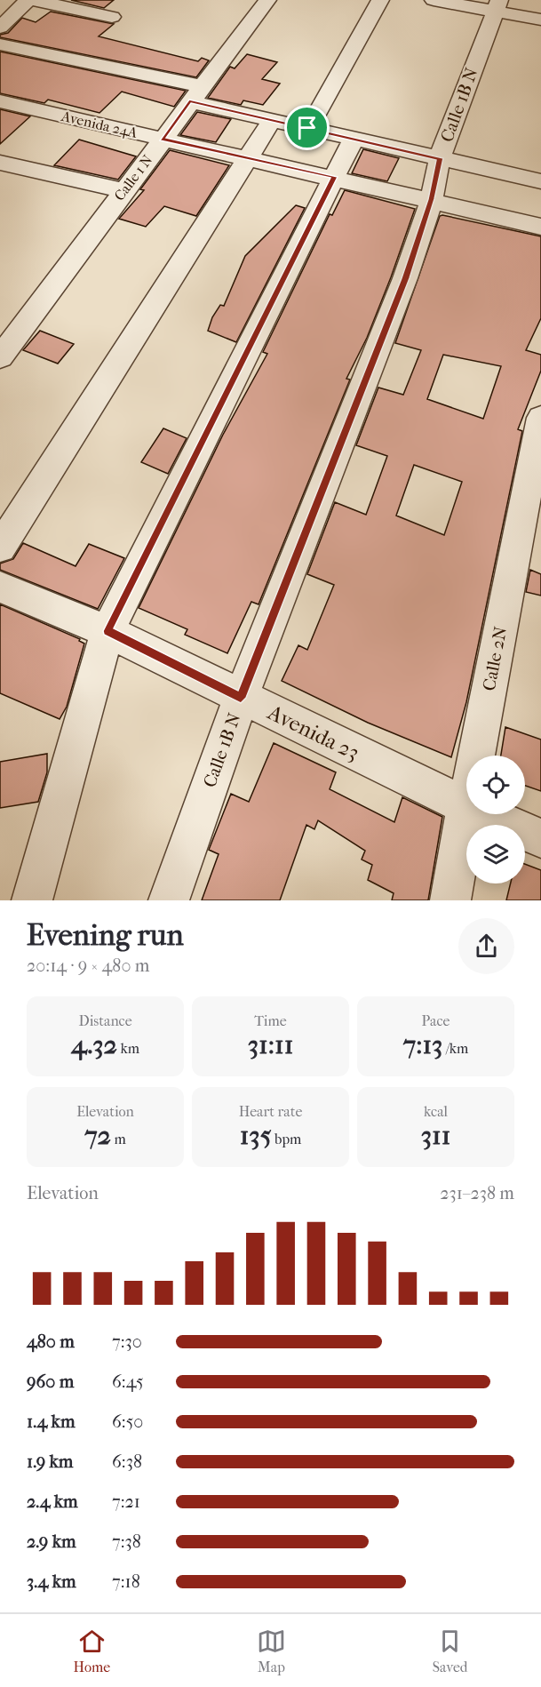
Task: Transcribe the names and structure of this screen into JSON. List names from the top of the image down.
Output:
{
  "streets": {
    "street": [
      "Calle 1B N",
      "Avenida 24A",
      "Calle 1 N",
      "Calle 2N",
      "Avenida 23"
    ]
  },
  "crossings": [
    ["Calle 1B N", "Avenida 24A"],
    ["Calle 1B N", "Avenida 23"],
    ["Avenida 24A", "Calle 1 N"],
    ["Calle 2N", "Avenida 23"]
  ],
  "page": {
    "heading": ["Evening run", "20:14 · 9 × 480 m"],
    "stats": [
      ["Distance", "4.32 km"],
      ["Time", "31:11"],
      ["Pace", "7:13 /km"],
      ["Elevation", "72 m"],
      ["Heart rate", "135 bpm"],
      ["kcal", "311"]
    ],
    "chart": ["Elevation", "231–238 m"],
    "list": [
      {
        "name": "480 m",
        "note": "7:30"
      },
      {
        "name": "960 m",
        "note": "6:45"
      },
      {
        "name": "1.4 km",
        "note": "6:50"
      },
      {
        "name": "1.9 km",
        "note": "6:38"
      },
      {
        "name": "2.4 km",
        "note": "7:21"
      },
      {
        "name": "2.9 km",
        "note": "7:38"
      },
      {
        "name": "3.4 km",
        "note": "7:18"
      }
    ],
    "tabs": ["Home", "Map", "Saved"]
  }
}
